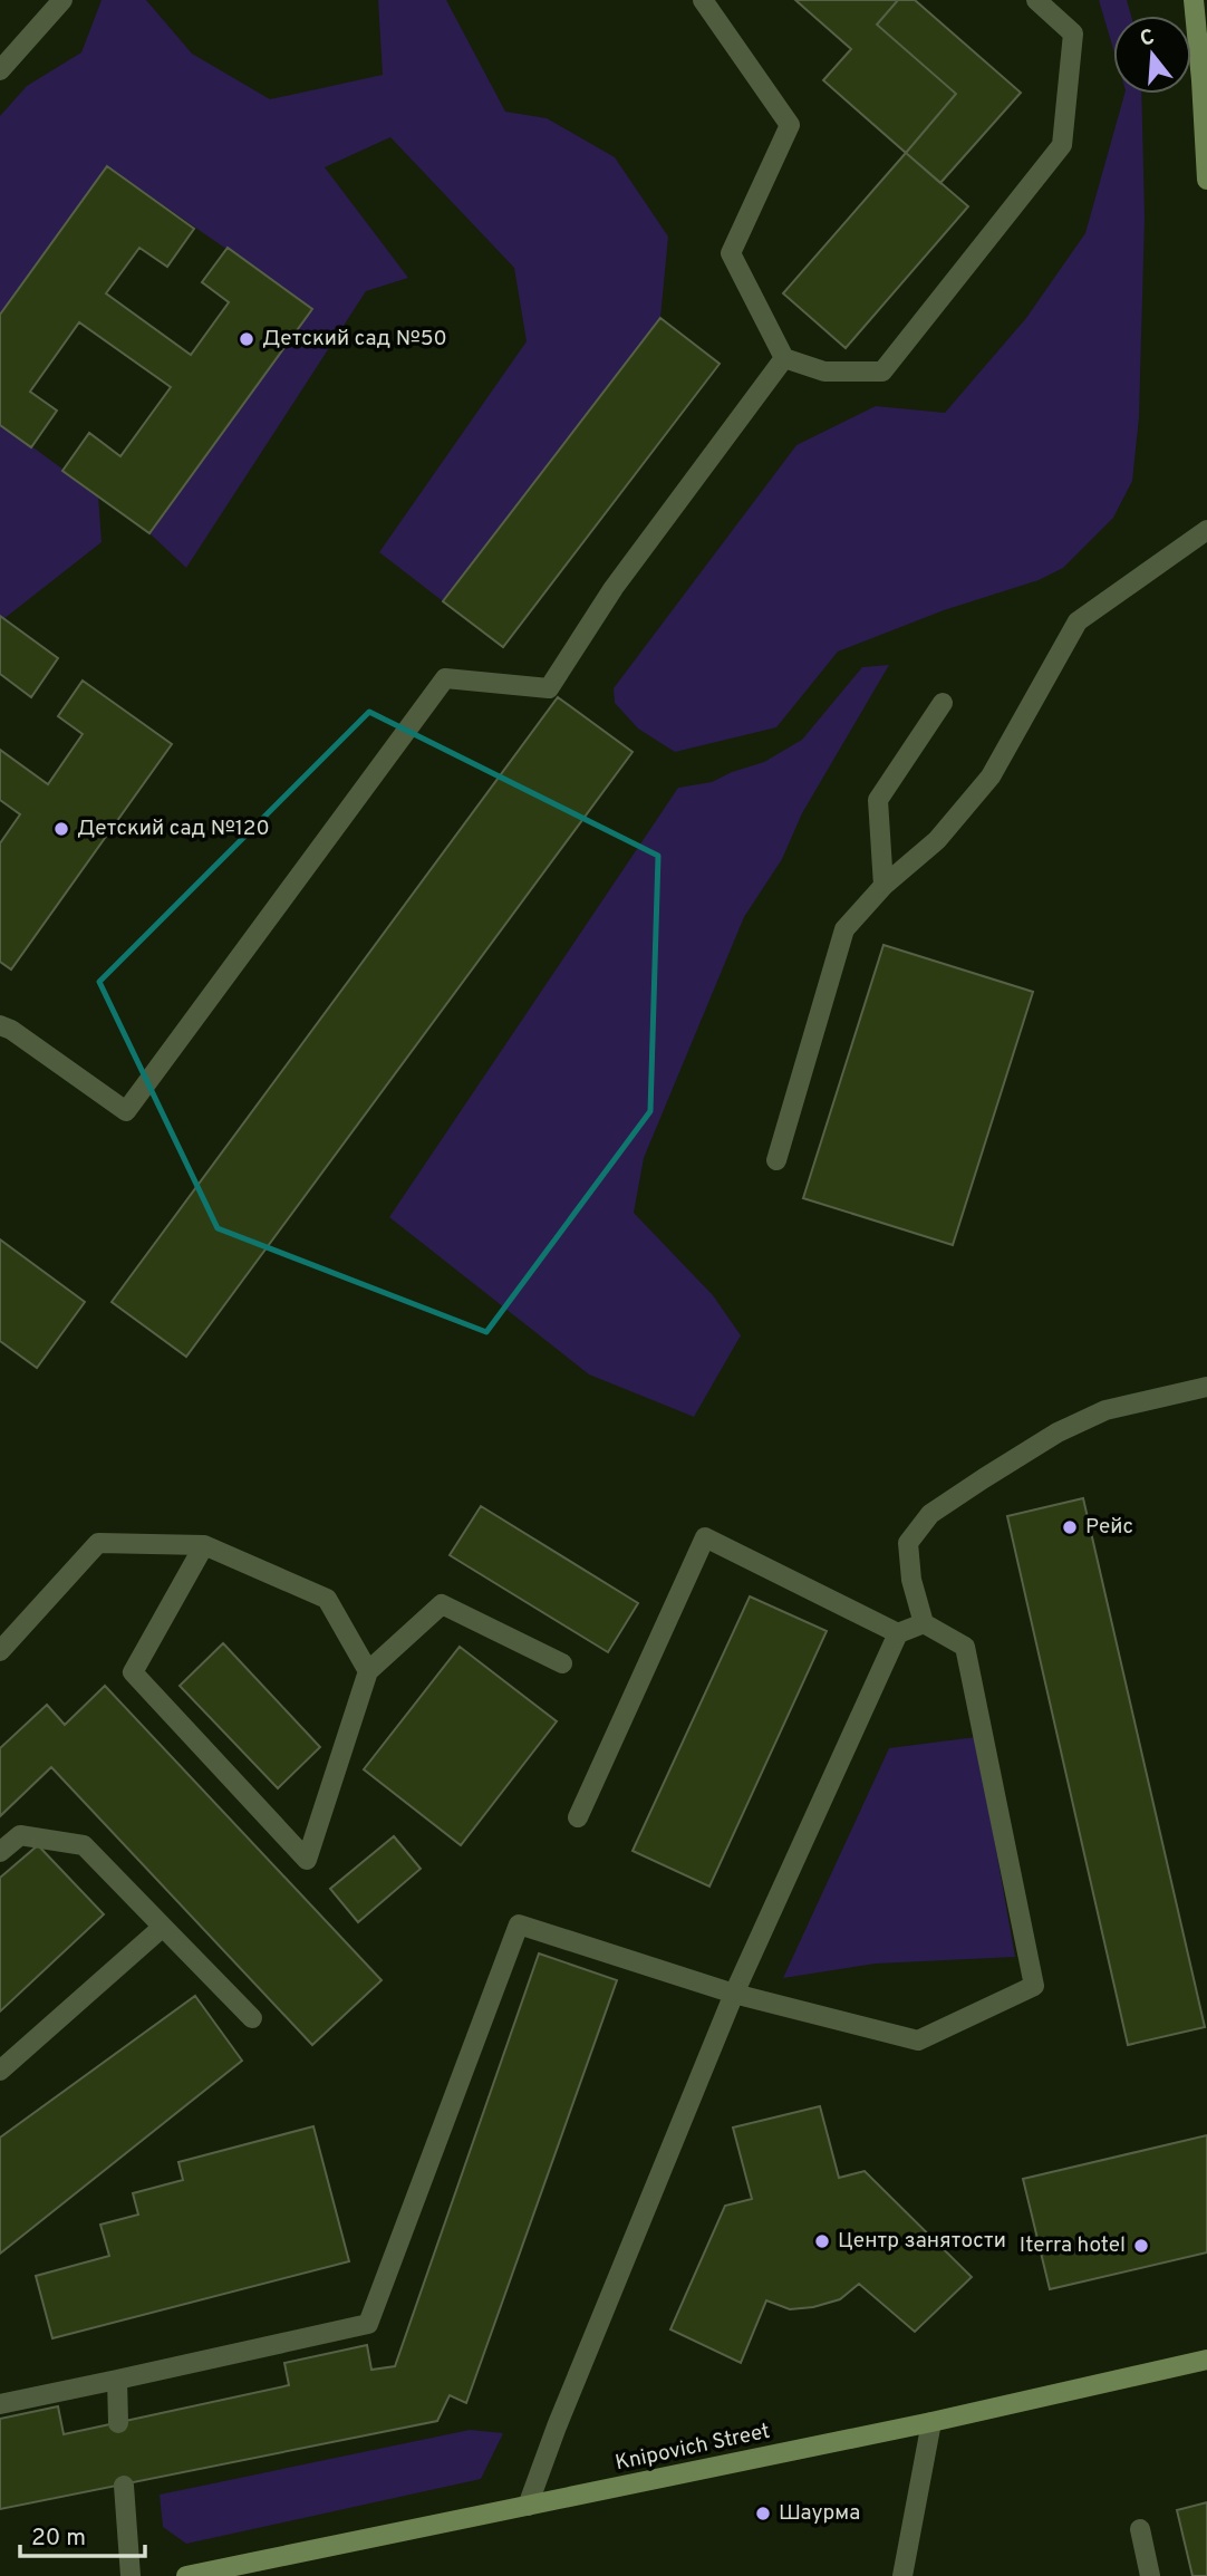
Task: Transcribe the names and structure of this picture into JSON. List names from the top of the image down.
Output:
{
  "streets": {
    "main road": ["Knipovich Street"]
  },
  "places": [
    "Детский сад №50",
    "Детский сад №120",
    "Рейс",
    "Центр занятости",
    "Iterra hotel",
    "Шаурма"
  ],
  "scale_bar": "20 m",
  "north": "top"
}
